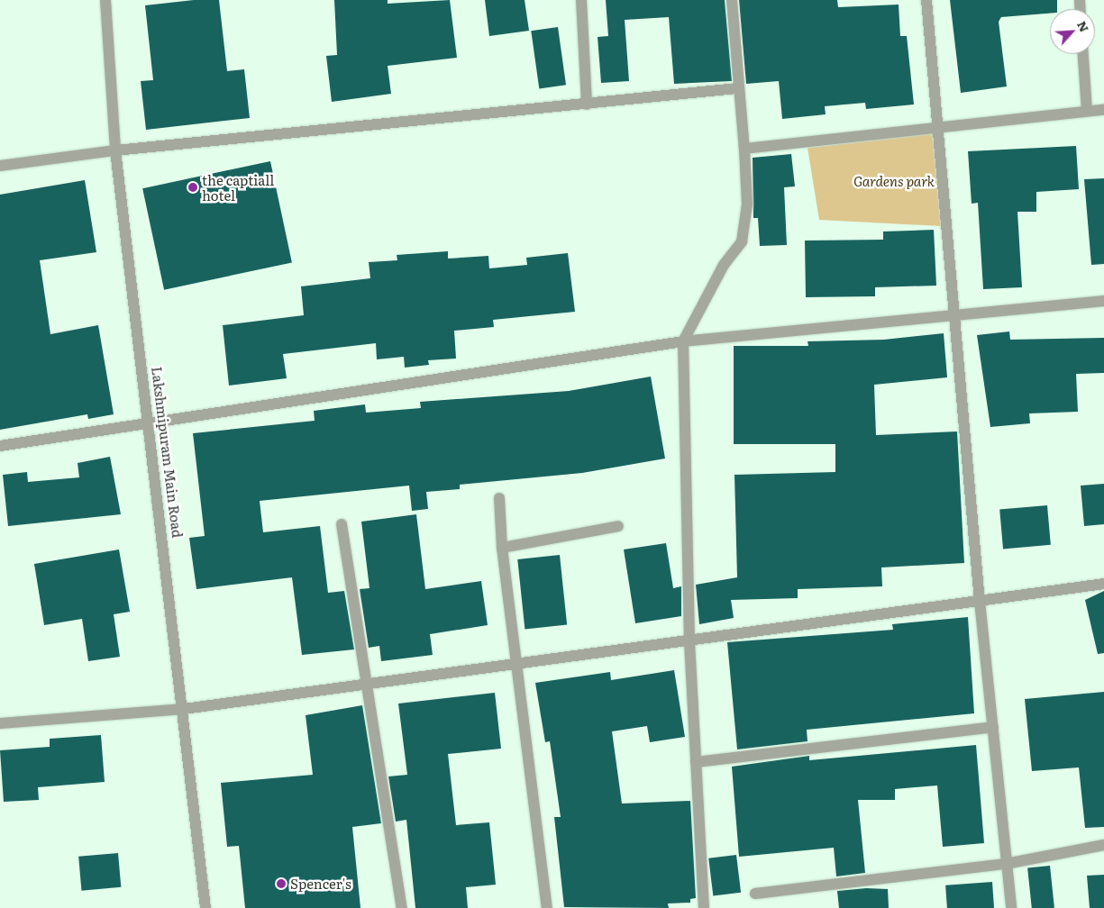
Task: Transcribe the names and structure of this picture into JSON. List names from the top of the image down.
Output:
{
  "streets": {
    "street": ["Lakshmipuram Main Road"]
  },
  "parks": ["Gardens park"],
  "places": ["the captiall hotel", "Spencer's"],
  "north": "top right"
}
